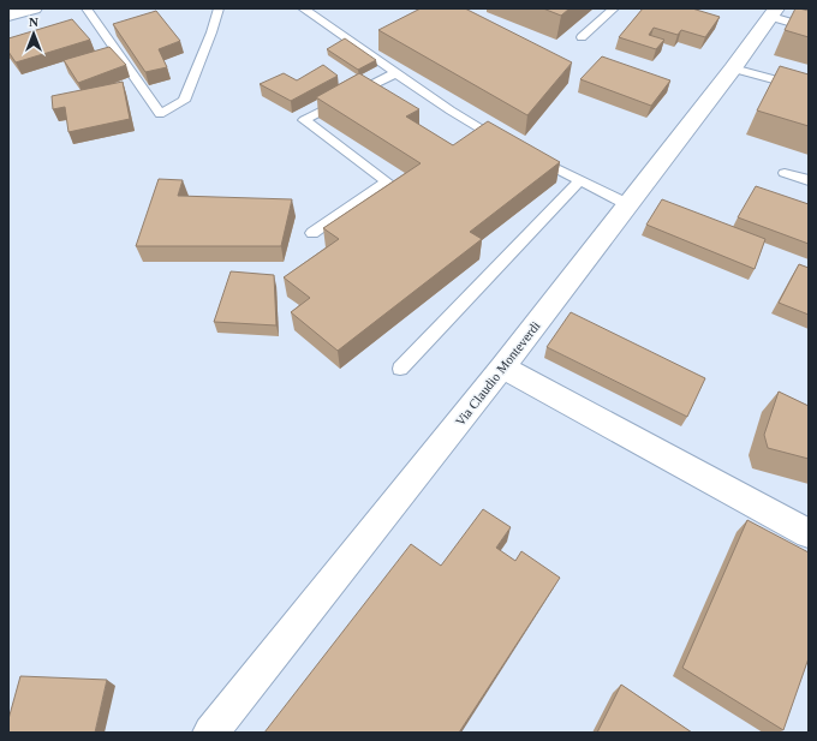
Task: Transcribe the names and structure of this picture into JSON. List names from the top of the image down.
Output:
{
  "streets": {
    "street": ["Via Claudio Monteverdi"]
  },
  "north": "top"
}
